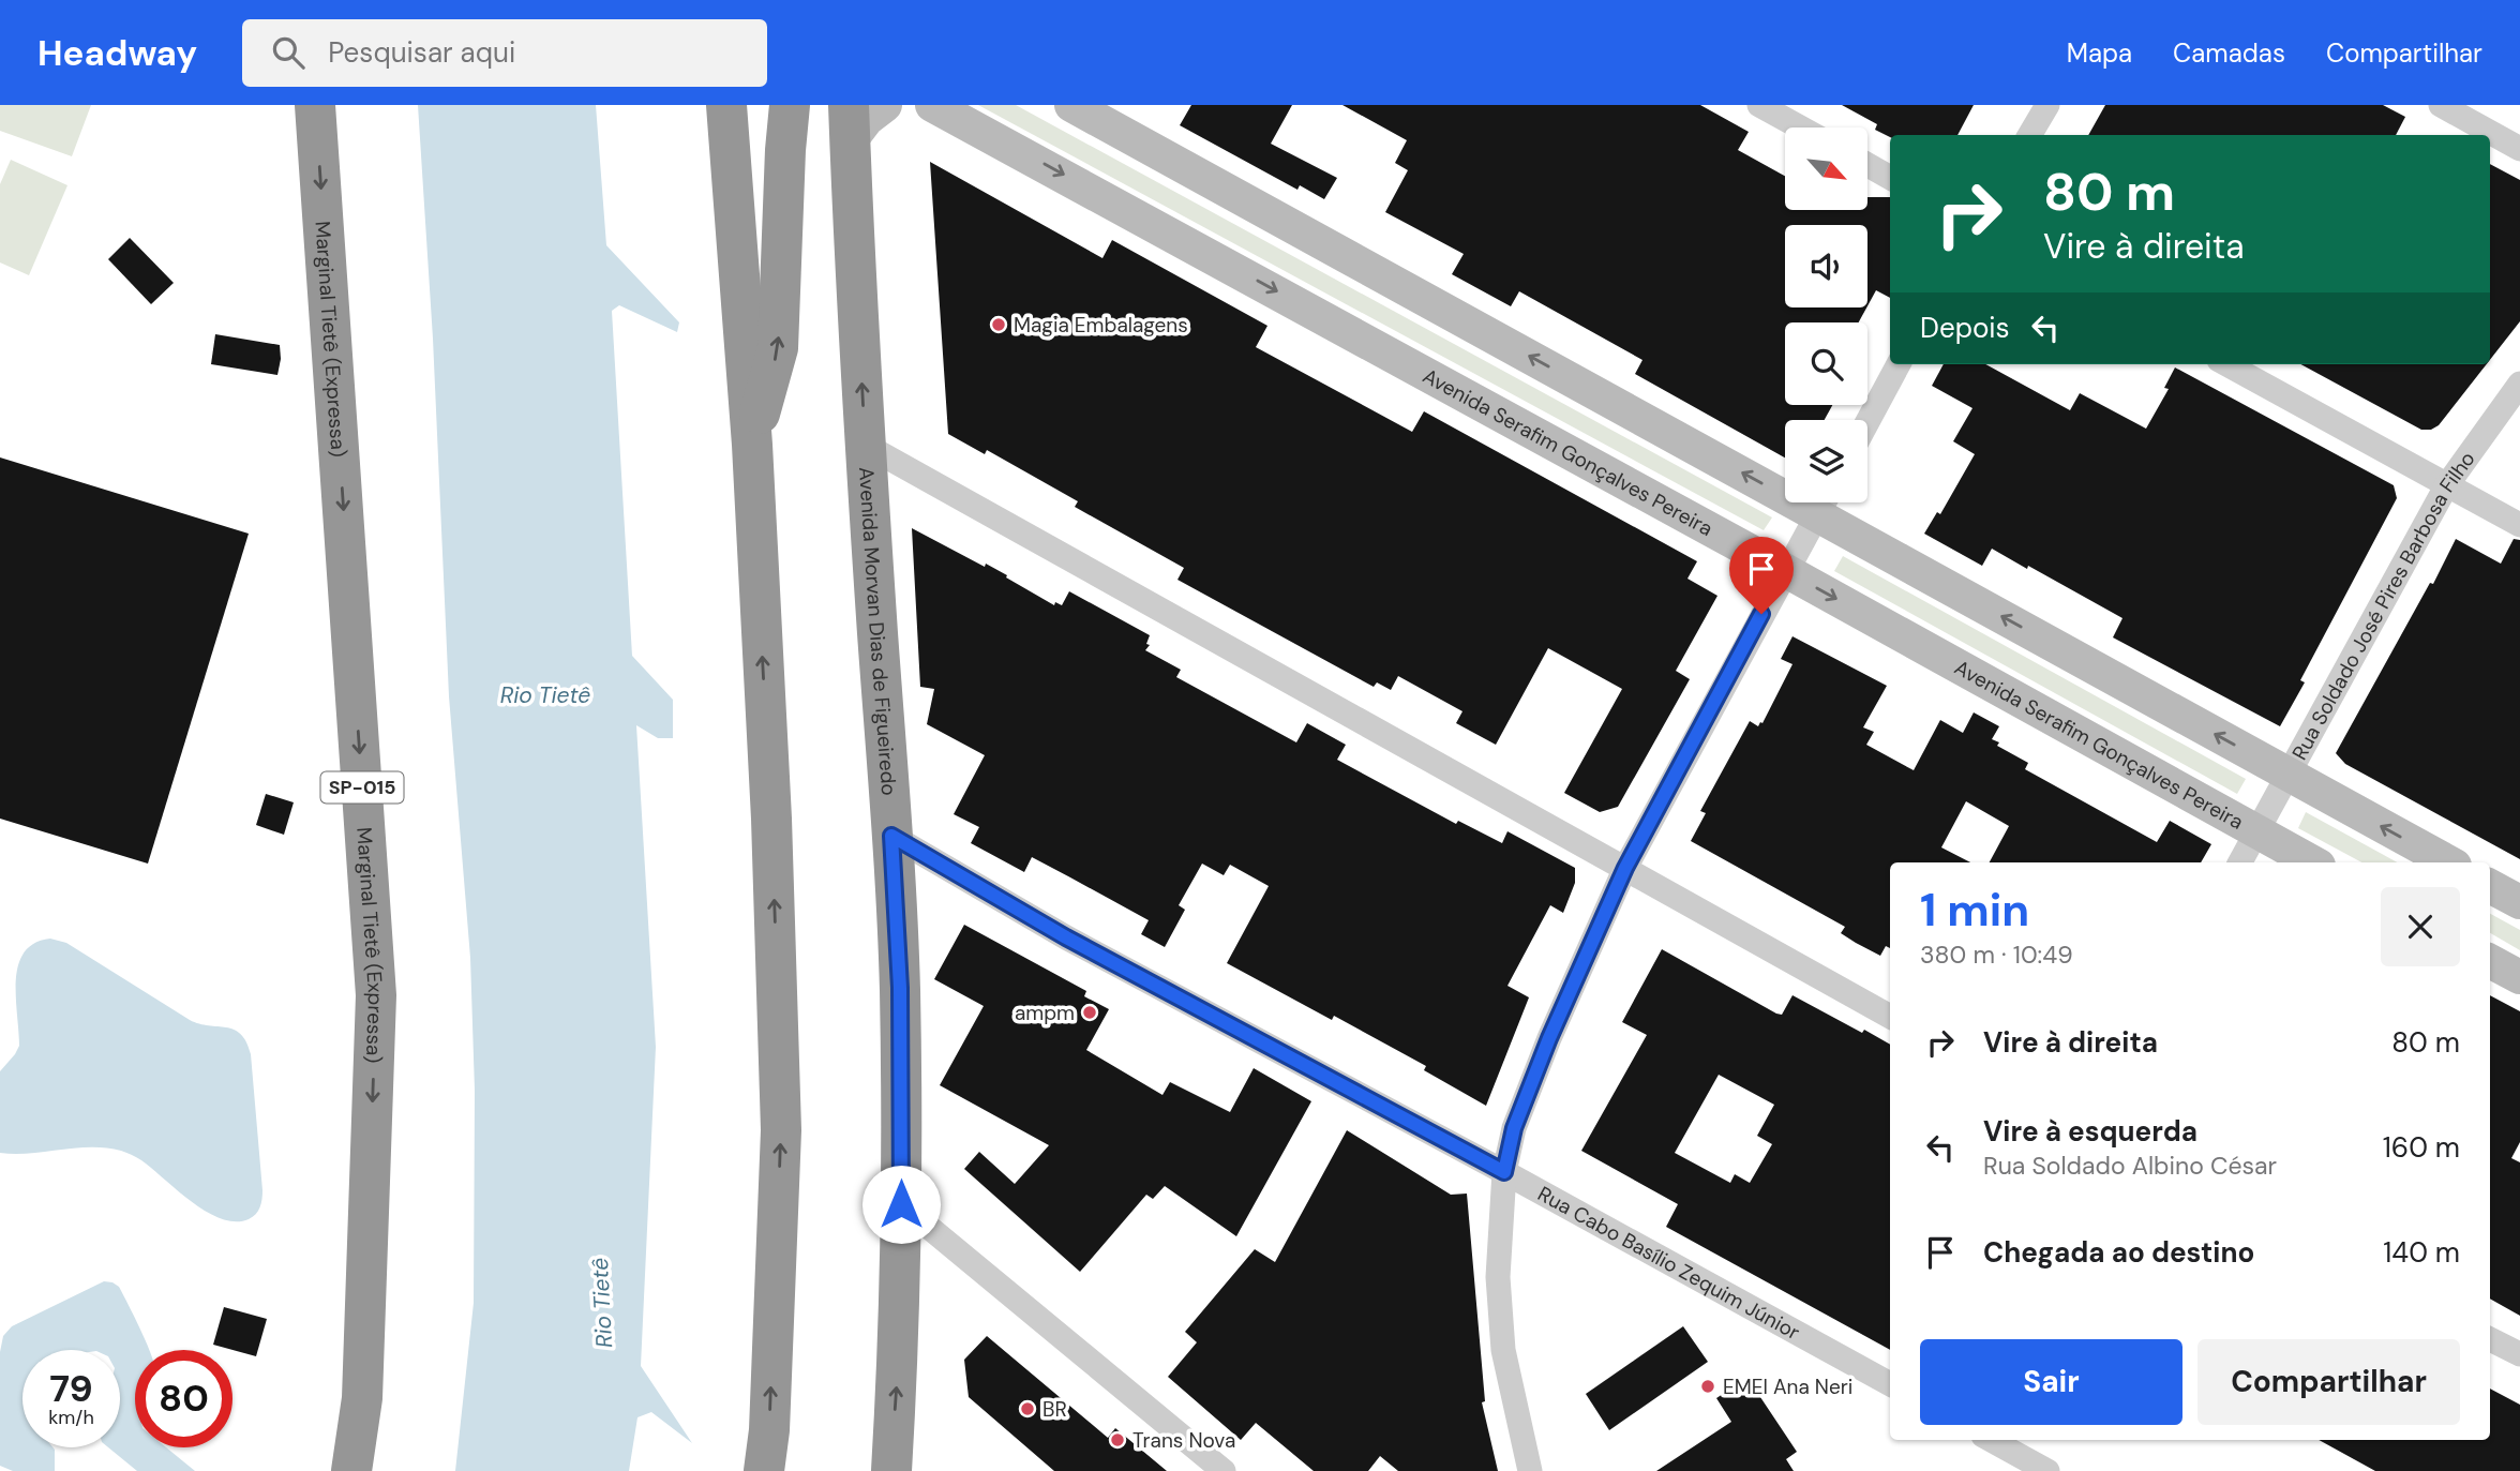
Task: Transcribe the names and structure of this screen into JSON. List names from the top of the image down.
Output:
{
  "streets": {
    "highway": ["Marginal Tietê (Expressa)", "Avenida Morvan Dias de Figueiredo", "SP-015"],
    "main road": ["Avenida Serafim Gonçalves Pereira"],
    "street": ["Rua Soldado José Pires Barbosa Filho", "Rua Cabo Basílio Zequim Júnior"]
  },
  "crossings": [
    ["Avenida Serafim Gonçalves Pereira", "Rua Soldado José Pires Barbosa Filho"],
    ["Avenida Morvan Dias de Figueiredo", "Rua Cabo Basílio Zequim Júnior"]
  ],
  "one_way": ["Marginal Tietê (Expressa)"],
  "water": ["Rio Tietê"],
  "places": [
    "Magia Embalagens",
    "ampm",
    "EMEI Ana Neri",
    "BR",
    "Trans Nova"
  ],
  "north": "bottom right",
  "page": {
    "header": "Headway",
    "search": "Pesquisar aqui",
    "nav": ["Mapa", "Camadas", "Compartilhar"],
    "turn": ["80 m", "Vire à direita"],
    "then": "Depois",
    "heading": ["1 min", "380 m · 10:49"],
    "list": [
      {
        "name": "Vire à direita",
        "value": "80 m"
      },
      {
        "name": "Vire à esquerda",
        "note": "Rua Soldado Albino César",
        "value": "160 m"
      },
      {
        "name": "Chegada ao destino",
        "value": "140 m"
      }
    ],
    "buttons": ["Sair", "Compartilhar"],
    "speed": "79 km/h",
    "limit": "80"
  }
}
